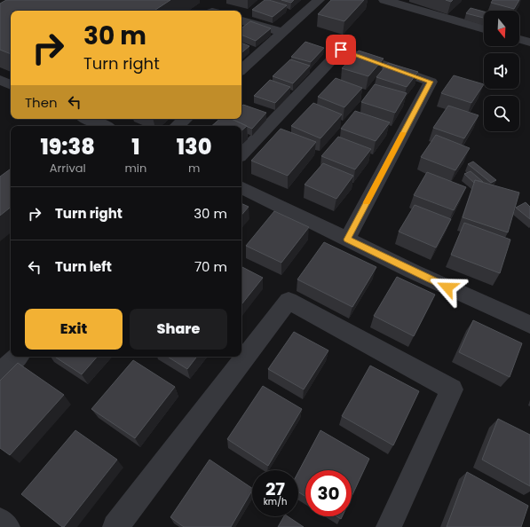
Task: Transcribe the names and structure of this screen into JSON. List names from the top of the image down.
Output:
{
  "north": "bottom",
  "page": {
    "turn": ["30 m", "Turn right"],
    "then": "Then",
    "eta": [
      "19:38",
      "Arrival",
      "1",
      "min",
      "130",
      "m"
    ],
    "list": [
      {
        "name": "Turn right",
        "value": "30 m"
      },
      {
        "name": "Turn left",
        "value": "70 m"
      }
    ],
    "buttons": ["Exit", "Share"],
    "speed": "27 km/h",
    "limit": "30"
  }
}
